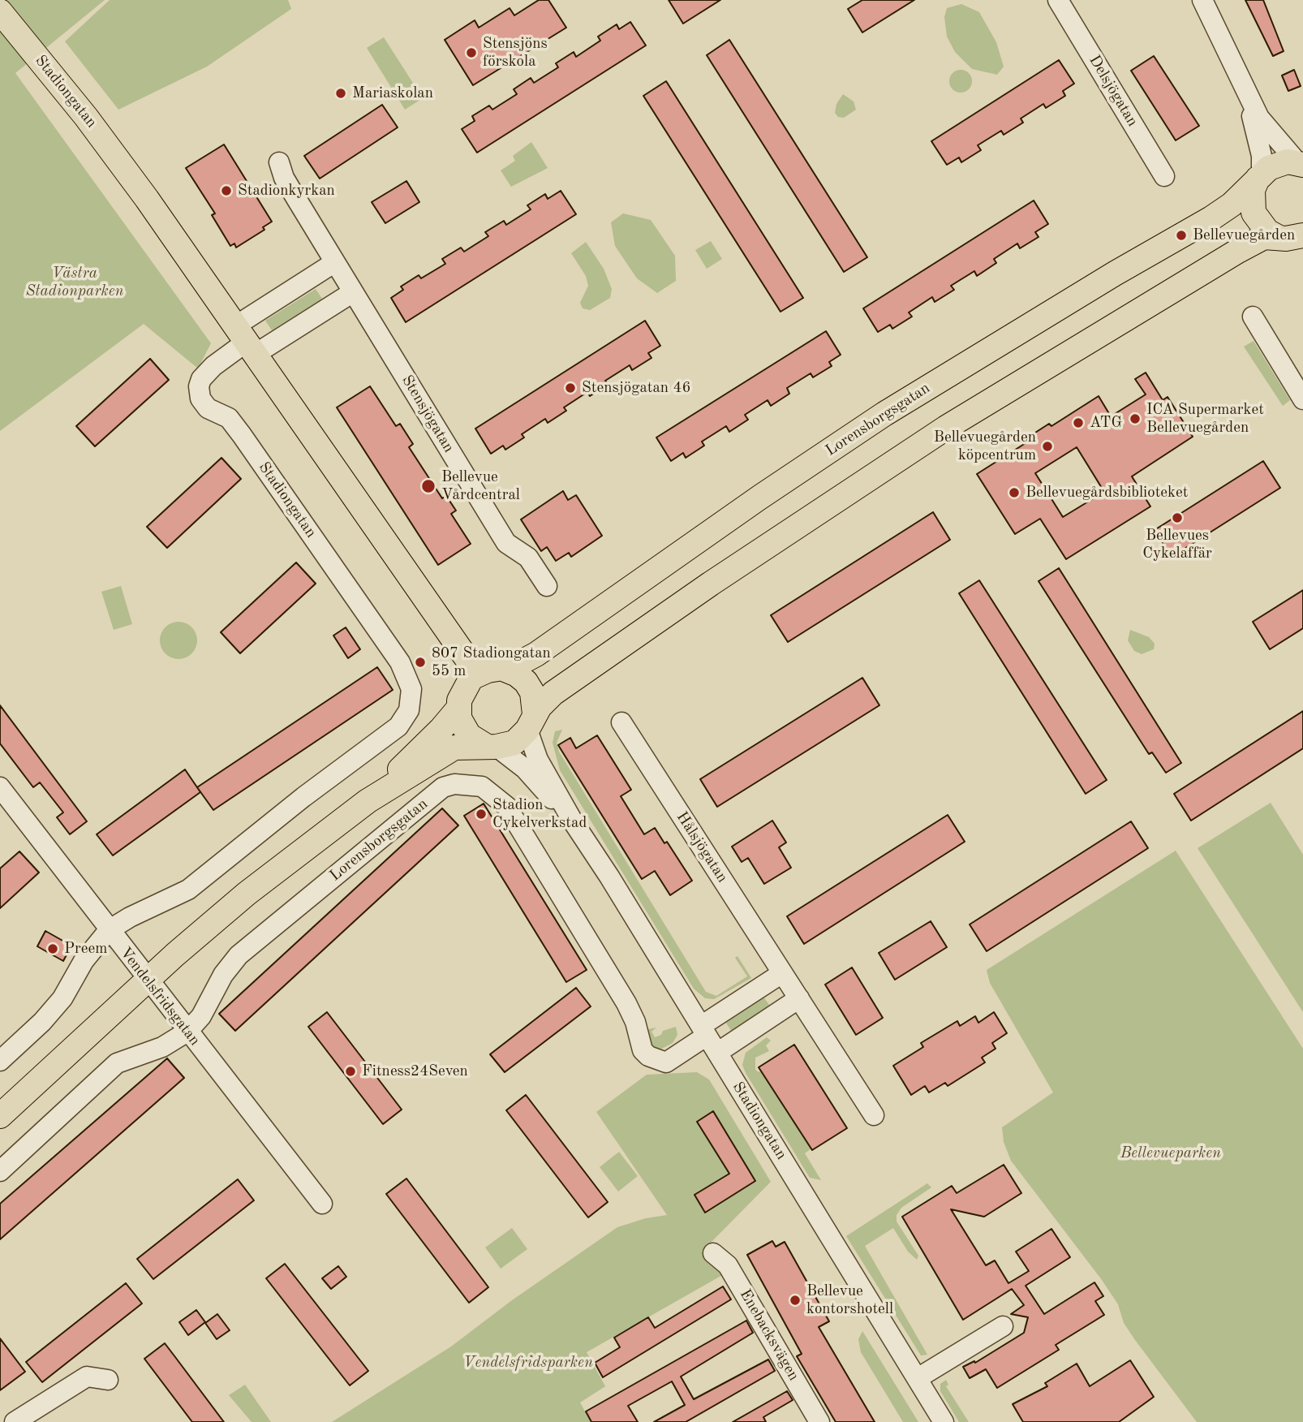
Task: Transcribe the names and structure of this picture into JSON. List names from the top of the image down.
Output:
{
  "streets": {
    "main road": ["Stadiongatan", "Lorensborgsgatan"],
    "street": [
      "Delsjögatan",
      "Stensjögatan",
      "Hålsjögatan",
      "Vendelsfridsgatan",
      "Enebacksvägen"
    ]
  },
  "crossings": [
    ["Stadiongatan", "Lorensborgsgatan"],
    ["Stadiongatan", "Vendelsfridsgatan"],
    ["Lorensborgsgatan", "Vendelsfridsgatan"]
  ],
  "parks": ["Västra Stadionparken", "Bellevueparken", "Vendelsfridsparken"],
  "places": [
    "Stensjöns förskola",
    "Mariaskolan",
    "Stadionkyrkan",
    "Bellevuegården",
    "Stensjögatan 46",
    "ICA Supermarket Bellevuegården",
    "ATG",
    "Bellevuegården köpcentrum",
    "Bellevue Vårdcentral",
    "Bellevuegårdsbiblioteket",
    "Bellevues Cykelaffär",
    "807 Stadiongatan 55 m",
    "Stadion Cykelverkstad",
    "Preem",
    "Fitness24Seven",
    "Bellevue kontorshotell"
  ]
}
